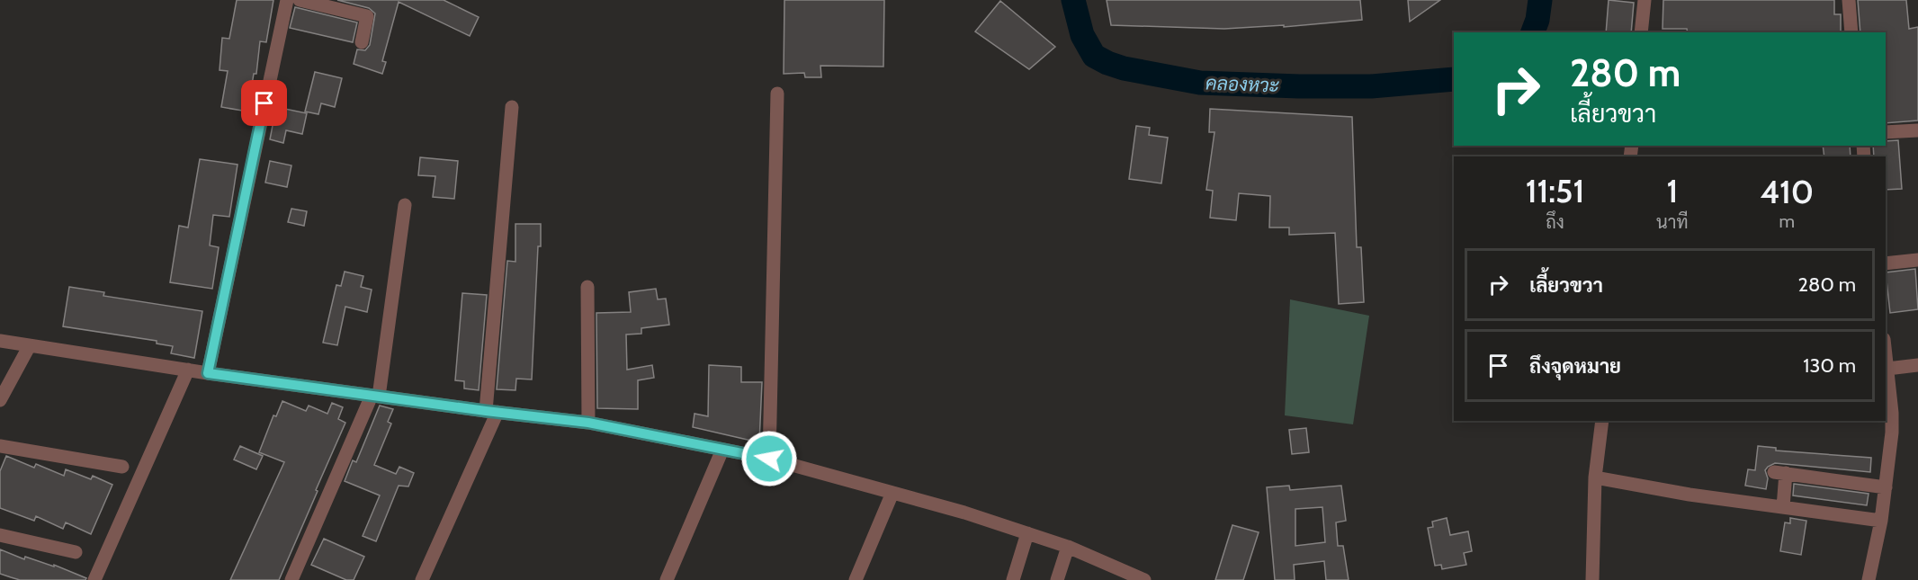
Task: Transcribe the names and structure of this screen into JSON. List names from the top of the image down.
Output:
{
  "water": ["คลองหวะ"],
  "page": {
    "turn": ["280 m", "เลี้ยวขวา"],
    "eta": [
      "11:51",
      "ถึง",
      "1",
      "นาที",
      "410",
      "m"
    ],
    "list": [
      {
        "name": "เลี้ยวขวา",
        "value": "280 m"
      },
      {
        "name": "ถึงจุดหมาย",
        "value": "130 m"
      }
    ]
  }
}
